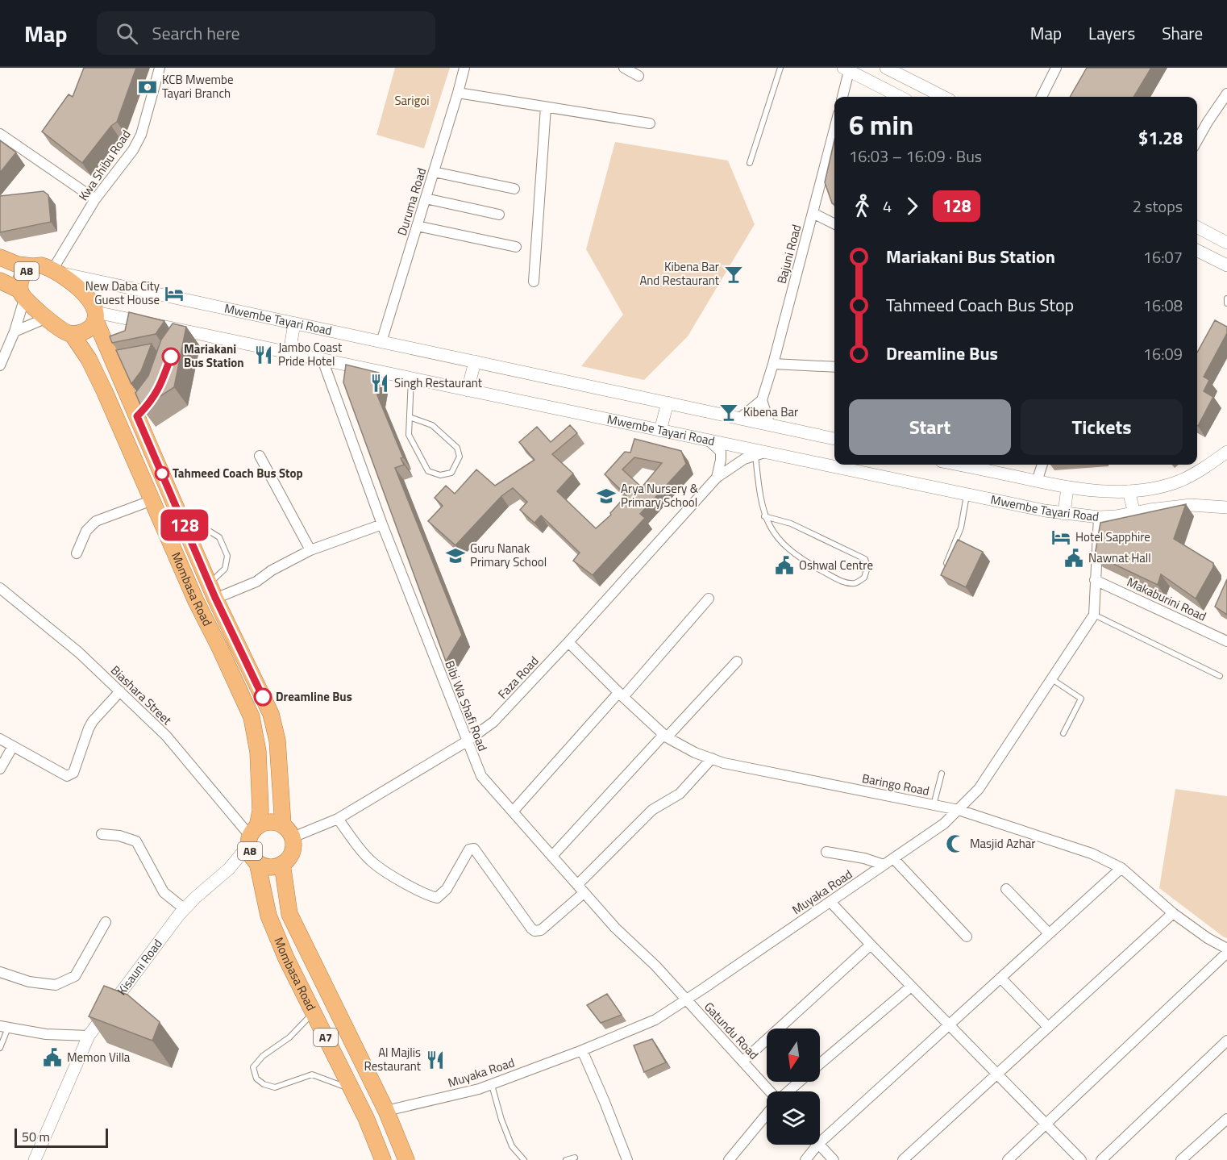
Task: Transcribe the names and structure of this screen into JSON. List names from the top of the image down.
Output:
{
  "streets": {
    "highway": ["A8", "Mombasa Road", "A7"],
    "street": [
      "Kwa Shibu Road",
      "Duruma Road",
      "Bajuni Road",
      "Mwembe Tayari Road",
      "Makaburini Road",
      "Faza Road",
      "Biashara Street",
      "Bibi Wa Shafi Road",
      "Baringo Road",
      "Muyaka Road",
      "Kisauni Road",
      "Gatundu Road"
    ]
  },
  "crossings": [
    ["Kwa Shibu Road", "A8"],
    ["Kwa Shibu Road", "Mwembe Tayari Road"],
    ["Duruma Road", "Mwembe Tayari Road"],
    ["A8", "Mwembe Tayari Road"],
    ["A8", "Mombasa Road"],
    ["A8", "Faza Road"],
    ["A8", "Biashara Street"],
    ["A8", "Kisauni Road"],
    ["Mwembe Tayari Road", "Faza Road"],
    ["Mwembe Tayari Road", "Bibi Wa Shafi Road"],
    ["Mombasa Road", "Faza Road"],
    ["Mombasa Road", "Biashara Street"],
    ["Mombasa Road", "Muyaka Road"],
    ["Mombasa Road", "Kisauni Road"],
    ["Faza Road", "Biashara Street"],
    ["Faza Road", "Bibi Wa Shafi Road"],
    ["Faza Road", "Baringo Road"],
    ["Faza Road", "Kisauni Road"],
    ["Biashara Street", "Kisauni Road"],
    ["Bibi Wa Shafi Road", "Muyaka Road"],
    ["Bibi Wa Shafi Road", "Gatundu Road"],
    ["Baringo Road", "Muyaka Road"],
    ["Muyaka Road", "Gatundu Road"]
  ],
  "parks": ["Sarigoi"],
  "places": {
    "bank": ["KCB Mwembe Tayari Branch"],
    "bar": ["Kibena Bar And Restaurant", "Kibena Bar"],
    "hotel": ["New Daba City Guest House", "Hotel Sapphire"],
    "restaurant": ["Jambo Coast Pride Hotel", "Singh Restaurant", "Al Majlis Restaurant"],
    "other": ["Mariakani Bus Station", "Tahmeed Coach Bus Stop", "Dreamline Bus"],
    "school or university": ["Arya Nursery & Primary School", "Guru Nanak Primary School"],
    "public building": ["Nawnat Hall", "Oshwal Centre", "Memon Villa"],
    "mosque": ["Masjid Azhar"]
  },
  "lines": ["bus line 128"],
  "scale_bar": "50 m",
  "north": "bottom",
  "page": {
    "header": "Map",
    "search": "Search here",
    "nav": ["Map", "Layers", "Share"],
    "on_map": "128",
    "heading": ["6 min", "16:03 – 16:09 · Bus", "$1.28"],
    "legs": ["4", "128", "2 stops"],
    "list": [
      {
        "name": "Mariakani Bus Station",
        "value": "16:07"
      },
      {
        "name": "Tahmeed Coach Bus Stop",
        "value": "16:08"
      },
      {
        "name": "Dreamline Bus",
        "value": "16:09"
      }
    ],
    "buttons": ["Start", "Tickets"],
    "scale": "50 m"
  }
}
